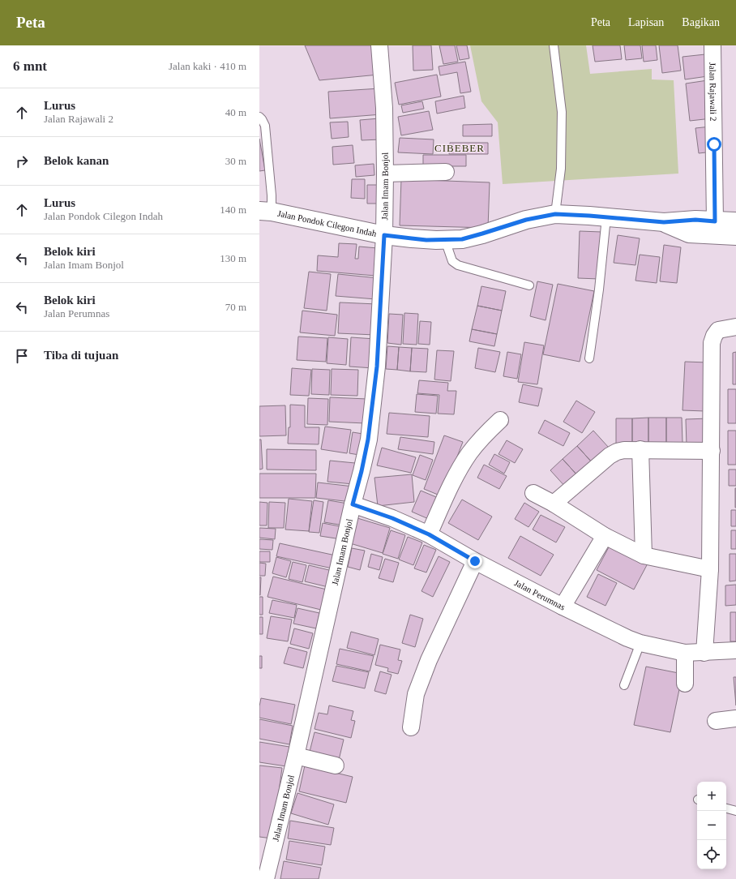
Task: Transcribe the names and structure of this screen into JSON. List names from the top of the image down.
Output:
{
  "streets": {
    "street": [
      "Jalan Rajawali 2",
      "Jalan Imam Bonjol",
      "Jalan Pondok Cilegon Indah",
      "Jalan Perumnas"
    ]
  },
  "crossings": [
    ["Jalan Rajawali 2", "Jalan Pondok Cilegon Indah"],
    ["Jalan Imam Bonjol", "Jalan Pondok Cilegon Indah"],
    ["Jalan Imam Bonjol", "Jalan Perumnas"]
  ],
  "districts": ["CIBEBER"],
  "page": {
    "header": "Peta",
    "nav": ["Peta", "Lapisan", "Bagikan"],
    "heading": ["6 mnt", "Jalan kaki · 410 m"],
    "list": [
      ["Lurus", "Jalan Rajawali 2", "40 m"],
      ["Belok kanan", "30 m"],
      ["Lurus", "Jalan Pondok Cilegon Indah", "140 m"],
      ["Belok kiri", "Jalan Imam Bonjol", "130 m"],
      ["Belok kiri", "Jalan Perumnas", "70 m"],
      "Tiba di tujuan"
    ],
    "map_buttons": ["+", "−"]
  }
}
